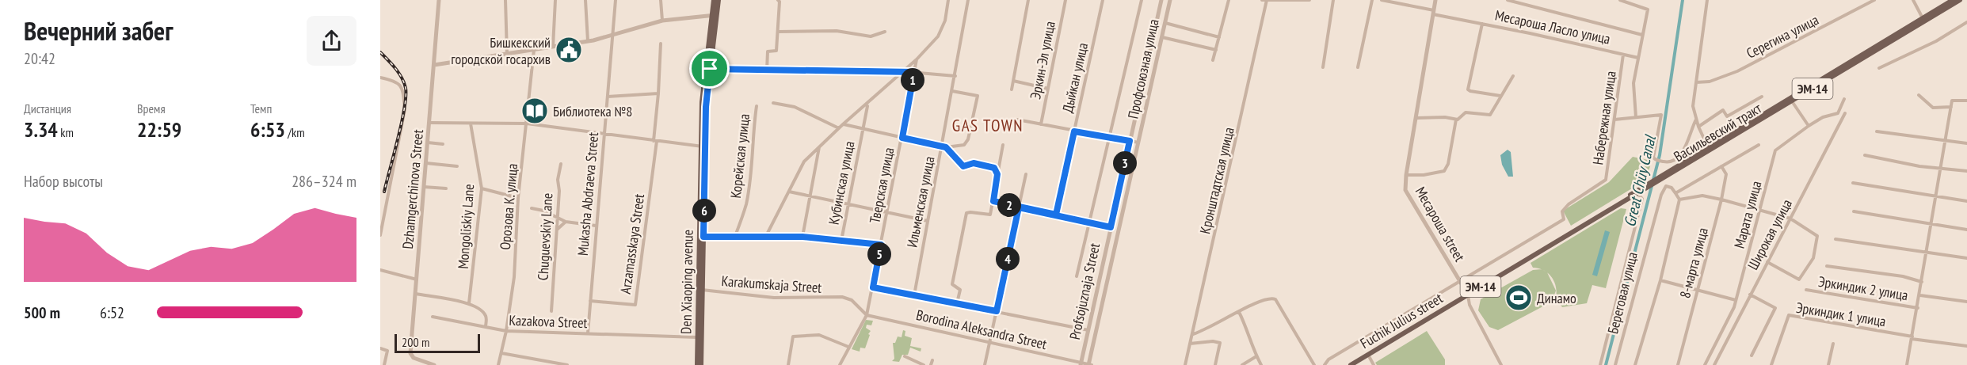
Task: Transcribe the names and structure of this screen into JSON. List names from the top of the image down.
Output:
{
  "streets": {
    "main road": [
      "ЭМ-14",
      "Васильевский тракт",
      "Den Xiaoping avenue",
      "Fuchik Julius street"
    ],
    "street": [
      "Месароша Ласло улица",
      "Серегина улица",
      "Эркин-Эл улица",
      "Профсоюзная улица",
      "Дыйкан улица",
      "Набережная улица",
      "Корейская улица",
      "Кронштадтская улица",
      "Кубинская улица",
      "Тверская улица",
      "Dzhamgerchinova Street",
      "Mukasha Abdraeva Street",
      "Ильменская улица",
      "Орозова К. улица",
      "Марата улица",
      "Месароша street",
      "Mongoliskiy Lane",
      "Широкая улица",
      "Chuguevskiy Lane",
      "Arzamasskaya Street",
      "8-марта улица",
      "Karakumskaja Street",
      "Эркиндик 2 улица",
      "Profsojuznaja Street",
      "Береговая улица",
      "Эркиндик 1 улица",
      "Kazakova Street",
      "Borodina Aleksandra Street"
    ]
  },
  "crossings": [
    ["Месароша Ласло улица", "Набережная улица"],
    ["Месароша Ласло улица", "Месароша street"],
    ["Профсоюзная улица", "Borodina Aleksandra Street"],
    ["Набережная улица", "Месароша street"],
    ["Васильевский тракт", "Fuchik Julius street"],
    ["Тверская улица", "Karakumskaja Street"],
    ["Тверская улица", "Borodina Aleksandra Street"],
    ["Mukasha Abdraeva Street", "Arzamasskaya Street"],
    ["Mukasha Abdraeva Street", "Kazakova Street"],
    ["Орозова К. улица", "Kazakova Street"],
    ["Месароша street", "Fuchik Julius street"],
    ["Den Xiaoping avenue", "Karakumskaja Street"],
    ["Den Xiaoping avenue", "Kazakova Street"],
    ["Karakumskaja Street", "Borodina Aleksandra Street"],
    ["Profsojuznaja Street", "Borodina Aleksandra Street"]
  ],
  "districts": ["GAS TOWN"],
  "water": ["Great Chüy Canal"],
  "places": {
    "public building": ["Бишкекский городской госархив"],
    "library": ["Библиотека №8"],
    "sports": ["Динамо"]
  },
  "scale_bar": "200 m",
  "page": {
    "heading": ["Вечерний забег", "20:42"],
    "pins": [
      "1",
      "3",
      "2",
      "6",
      "5",
      "4"
    ],
    "stats": [
      ["Дистанция", "3.34 km"],
      ["Время", "22:59"],
      ["Темп", "6:53 /km"]
    ],
    "chart": ["Набор высоты", "286–324 m"],
    "list": [
      {
        "name": "500 m",
        "note": "6:52"
      }
    ],
    "scale": "200 m"
  }
}
